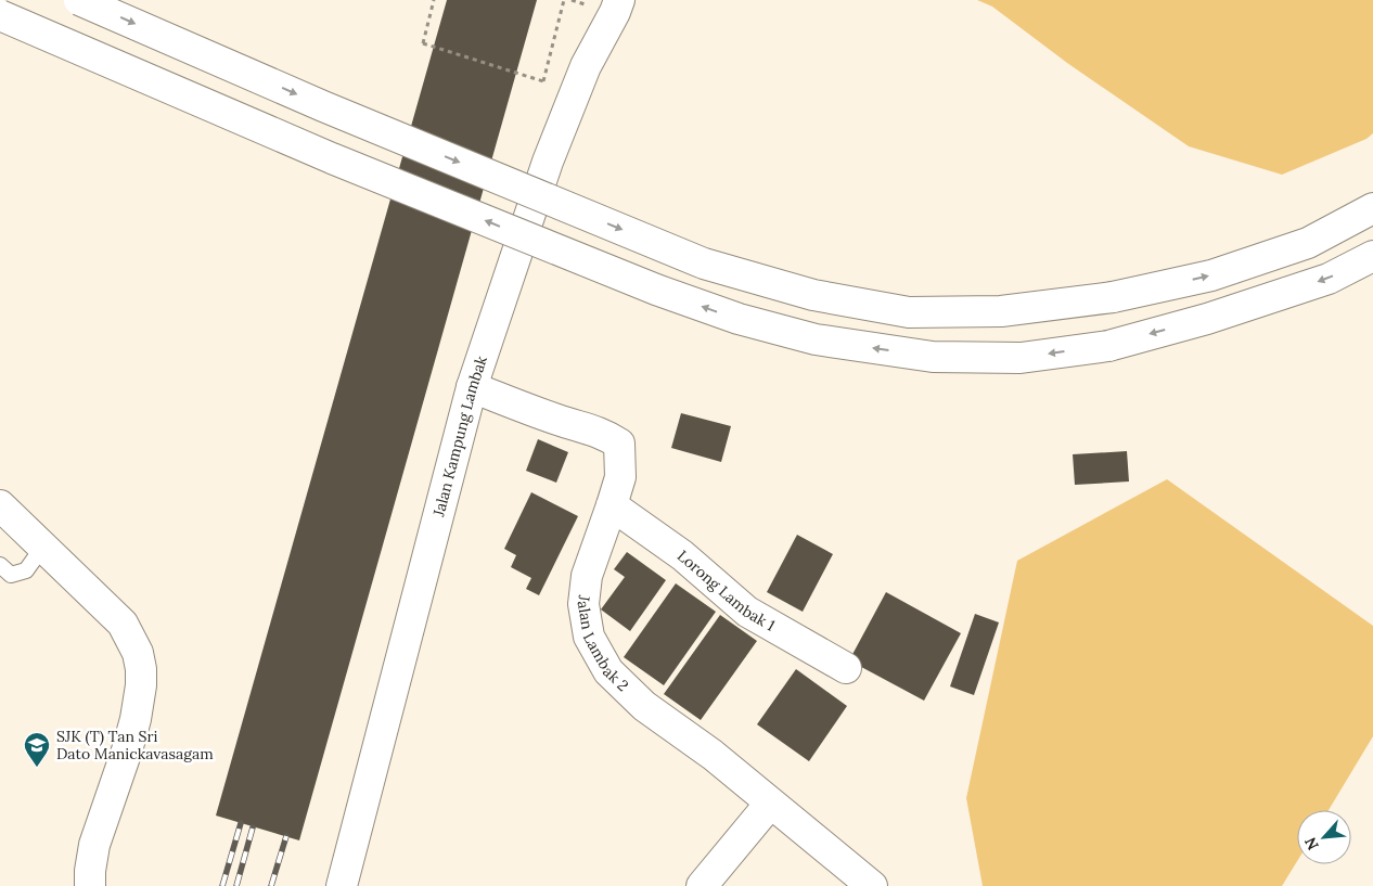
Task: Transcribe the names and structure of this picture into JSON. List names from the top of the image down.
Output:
{
  "streets": {
    "main road": ["Jalan Kampung Lambak", "Lorong Lambak 1", "Jalan Lambak 2"]
  },
  "crossings": [
    ["Jalan Kampung Lambak", "Jalan Lambak 2"],
    ["Lorong Lambak 1", "Jalan Lambak 2"]
  ],
  "places": {
    "school or university": ["SJK (T) Tan Sri Dato Manickavasagam"]
  },
  "north": "bottom left"
}
